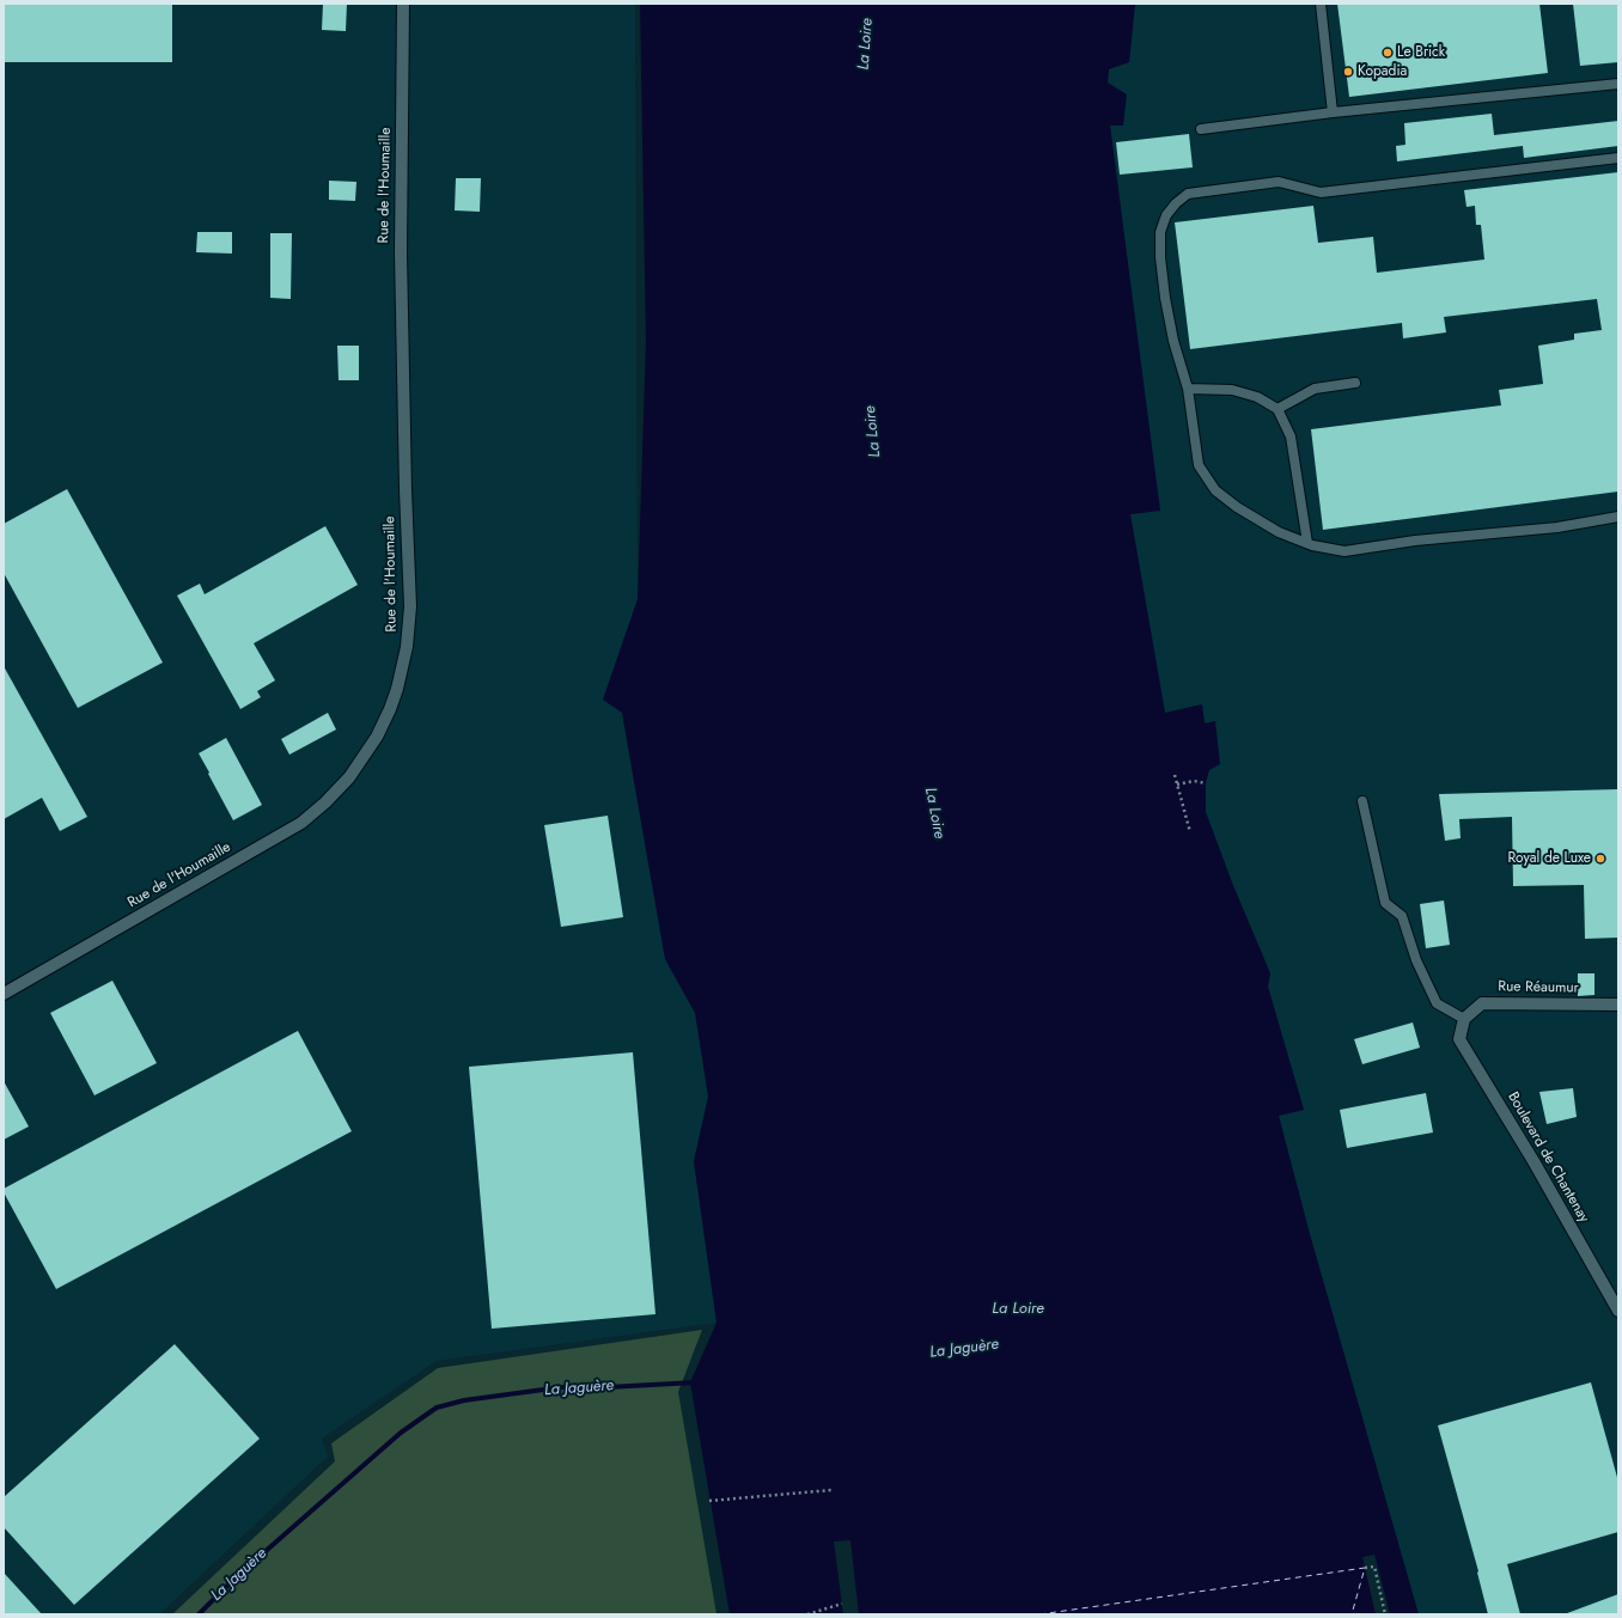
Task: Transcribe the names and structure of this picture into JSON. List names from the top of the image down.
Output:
{
  "streets": {
    "street": ["Rue de l'Houmaille", "Rue Réaumur", "Boulevard de Chantenay"]
  },
  "crossings": [
    ["Rue Réaumur", "Boulevard de Chantenay"]
  ],
  "water": ["La Loire", "La Jaguère"],
  "places": ["Le Brick", "Kopadia", "Royal de Luxe"]
}
